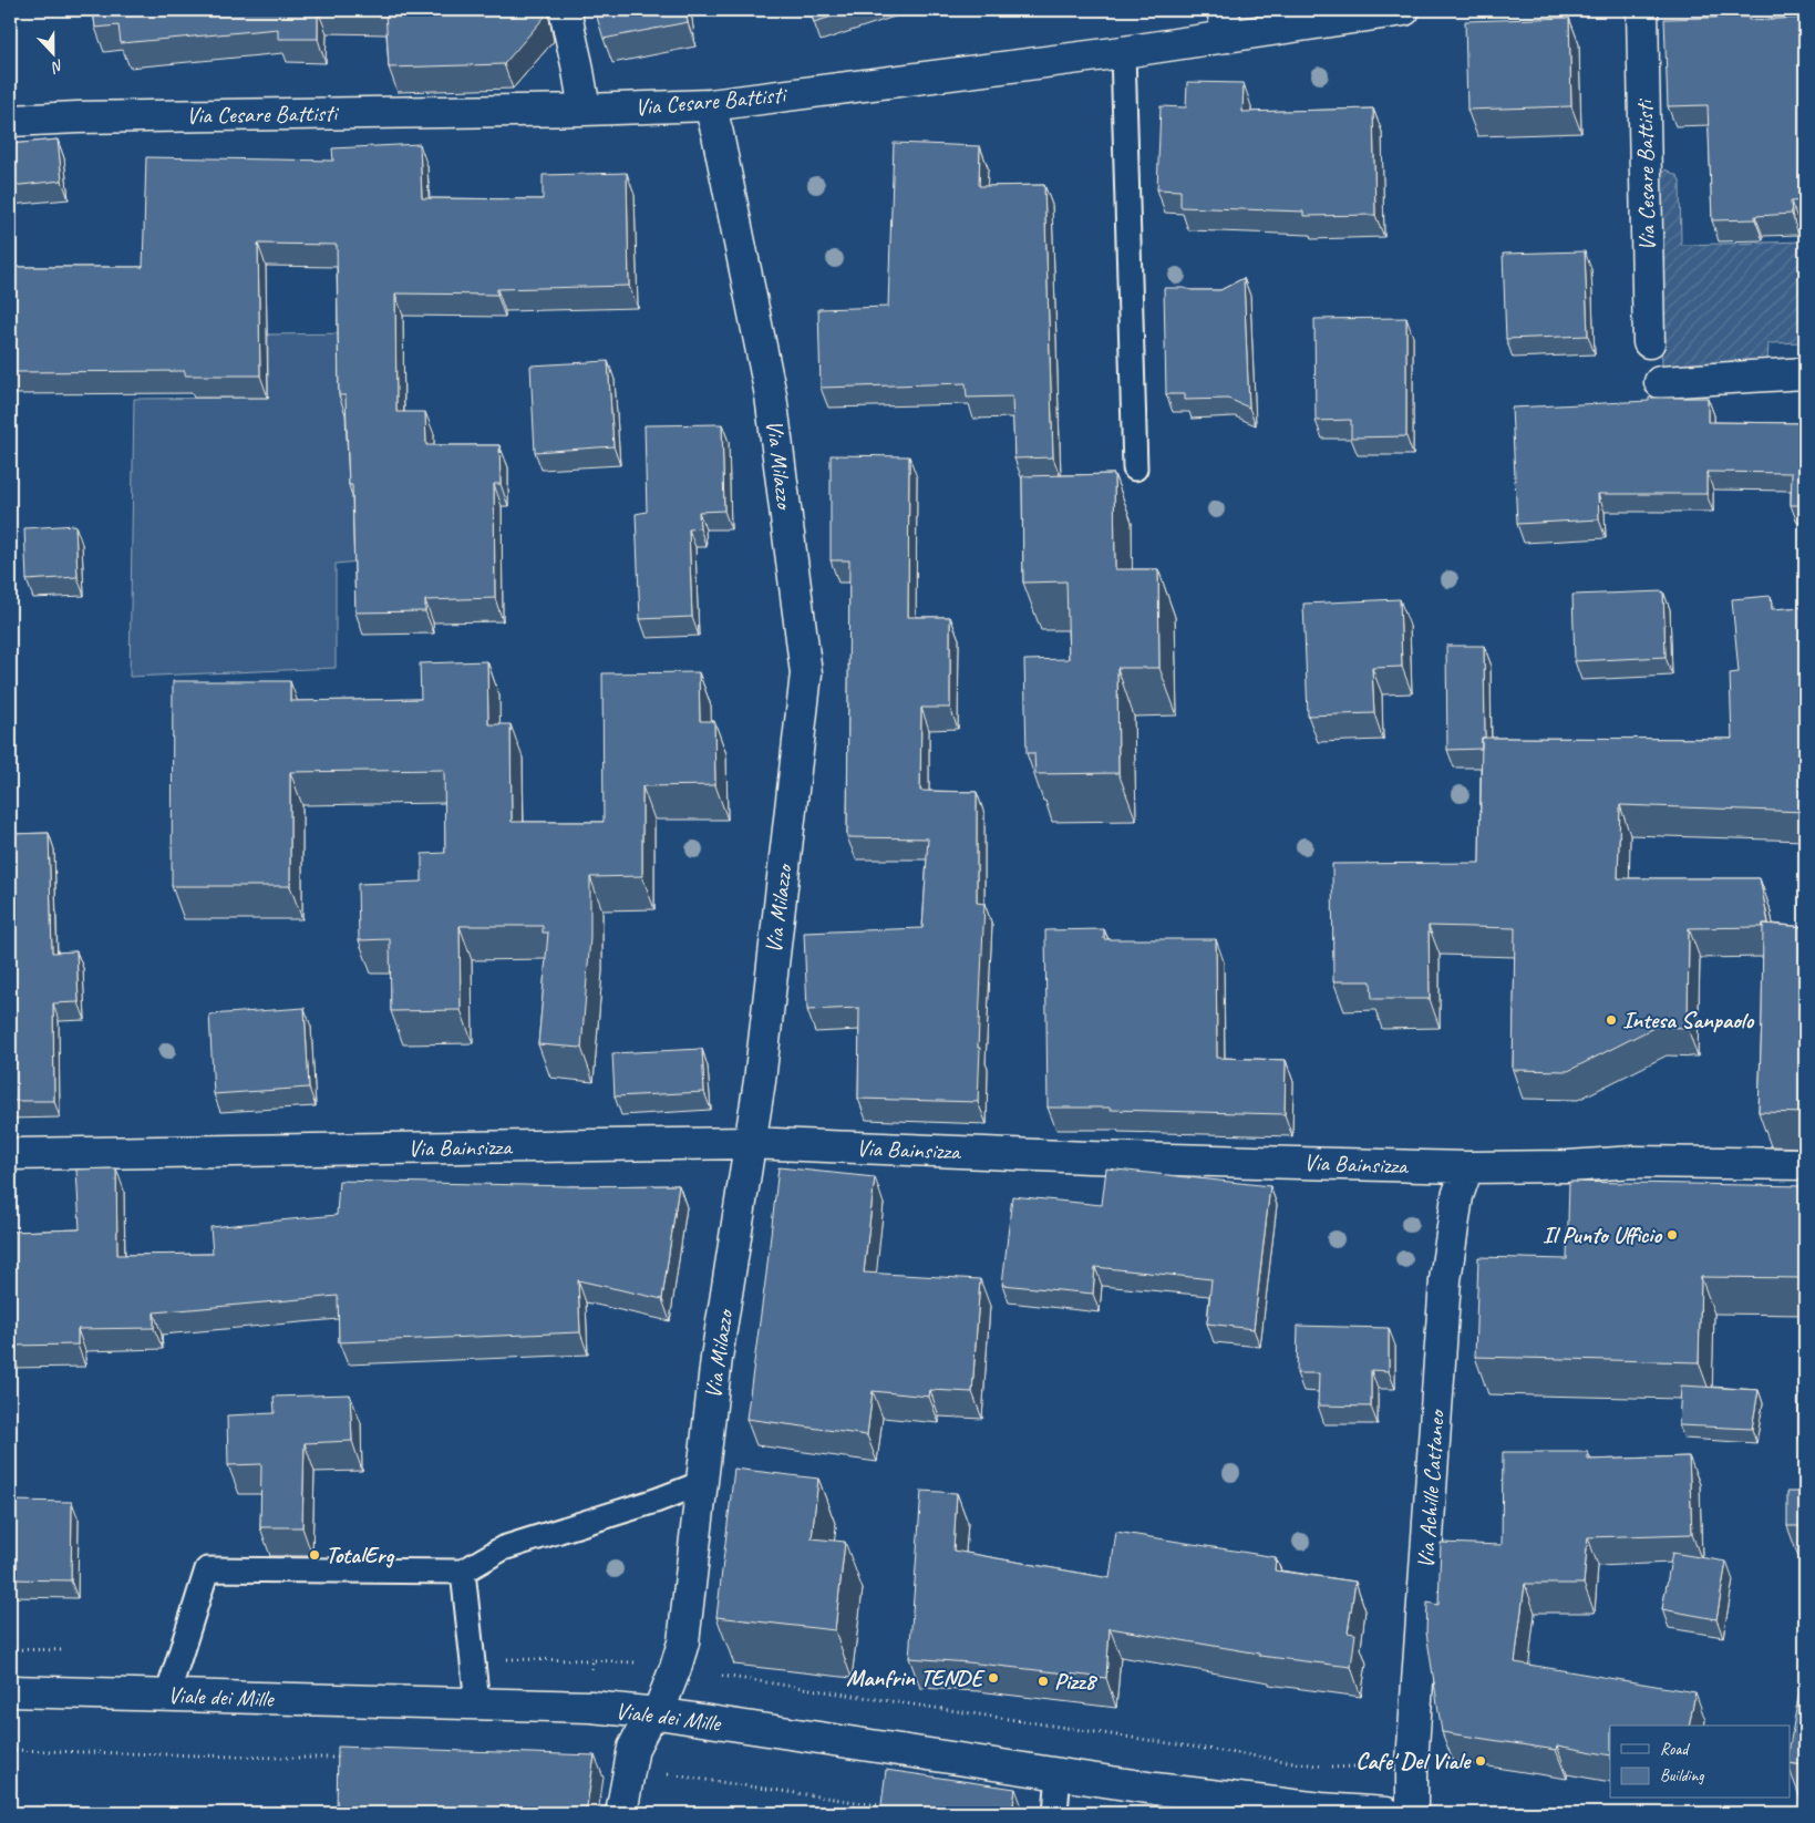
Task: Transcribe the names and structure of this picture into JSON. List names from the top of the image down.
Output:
{
  "streets": {
    "street": [
      "Via Cesare Battisti",
      "Via Milazzo",
      "Via Bainsizza",
      "Via Achille Cattaneo",
      "Viale dei Mille"
    ]
  },
  "crossings": [
    ["Via Cesare Battisti", "Via Milazzo"],
    ["Via Milazzo", "Via Bainsizza"],
    ["Via Milazzo", "Viale dei Mille"],
    ["Via Bainsizza", "Via Achille Cattaneo"]
  ],
  "places": [
    "Intesa Sanpaolo",
    "Il Punto Ufficio",
    "TotalErg",
    "Manfrin TENDE",
    "Pizz8",
    "Cafe' Del Viale"
  ],
  "legend": ["Road", "Building"],
  "north": "bottom"
}
